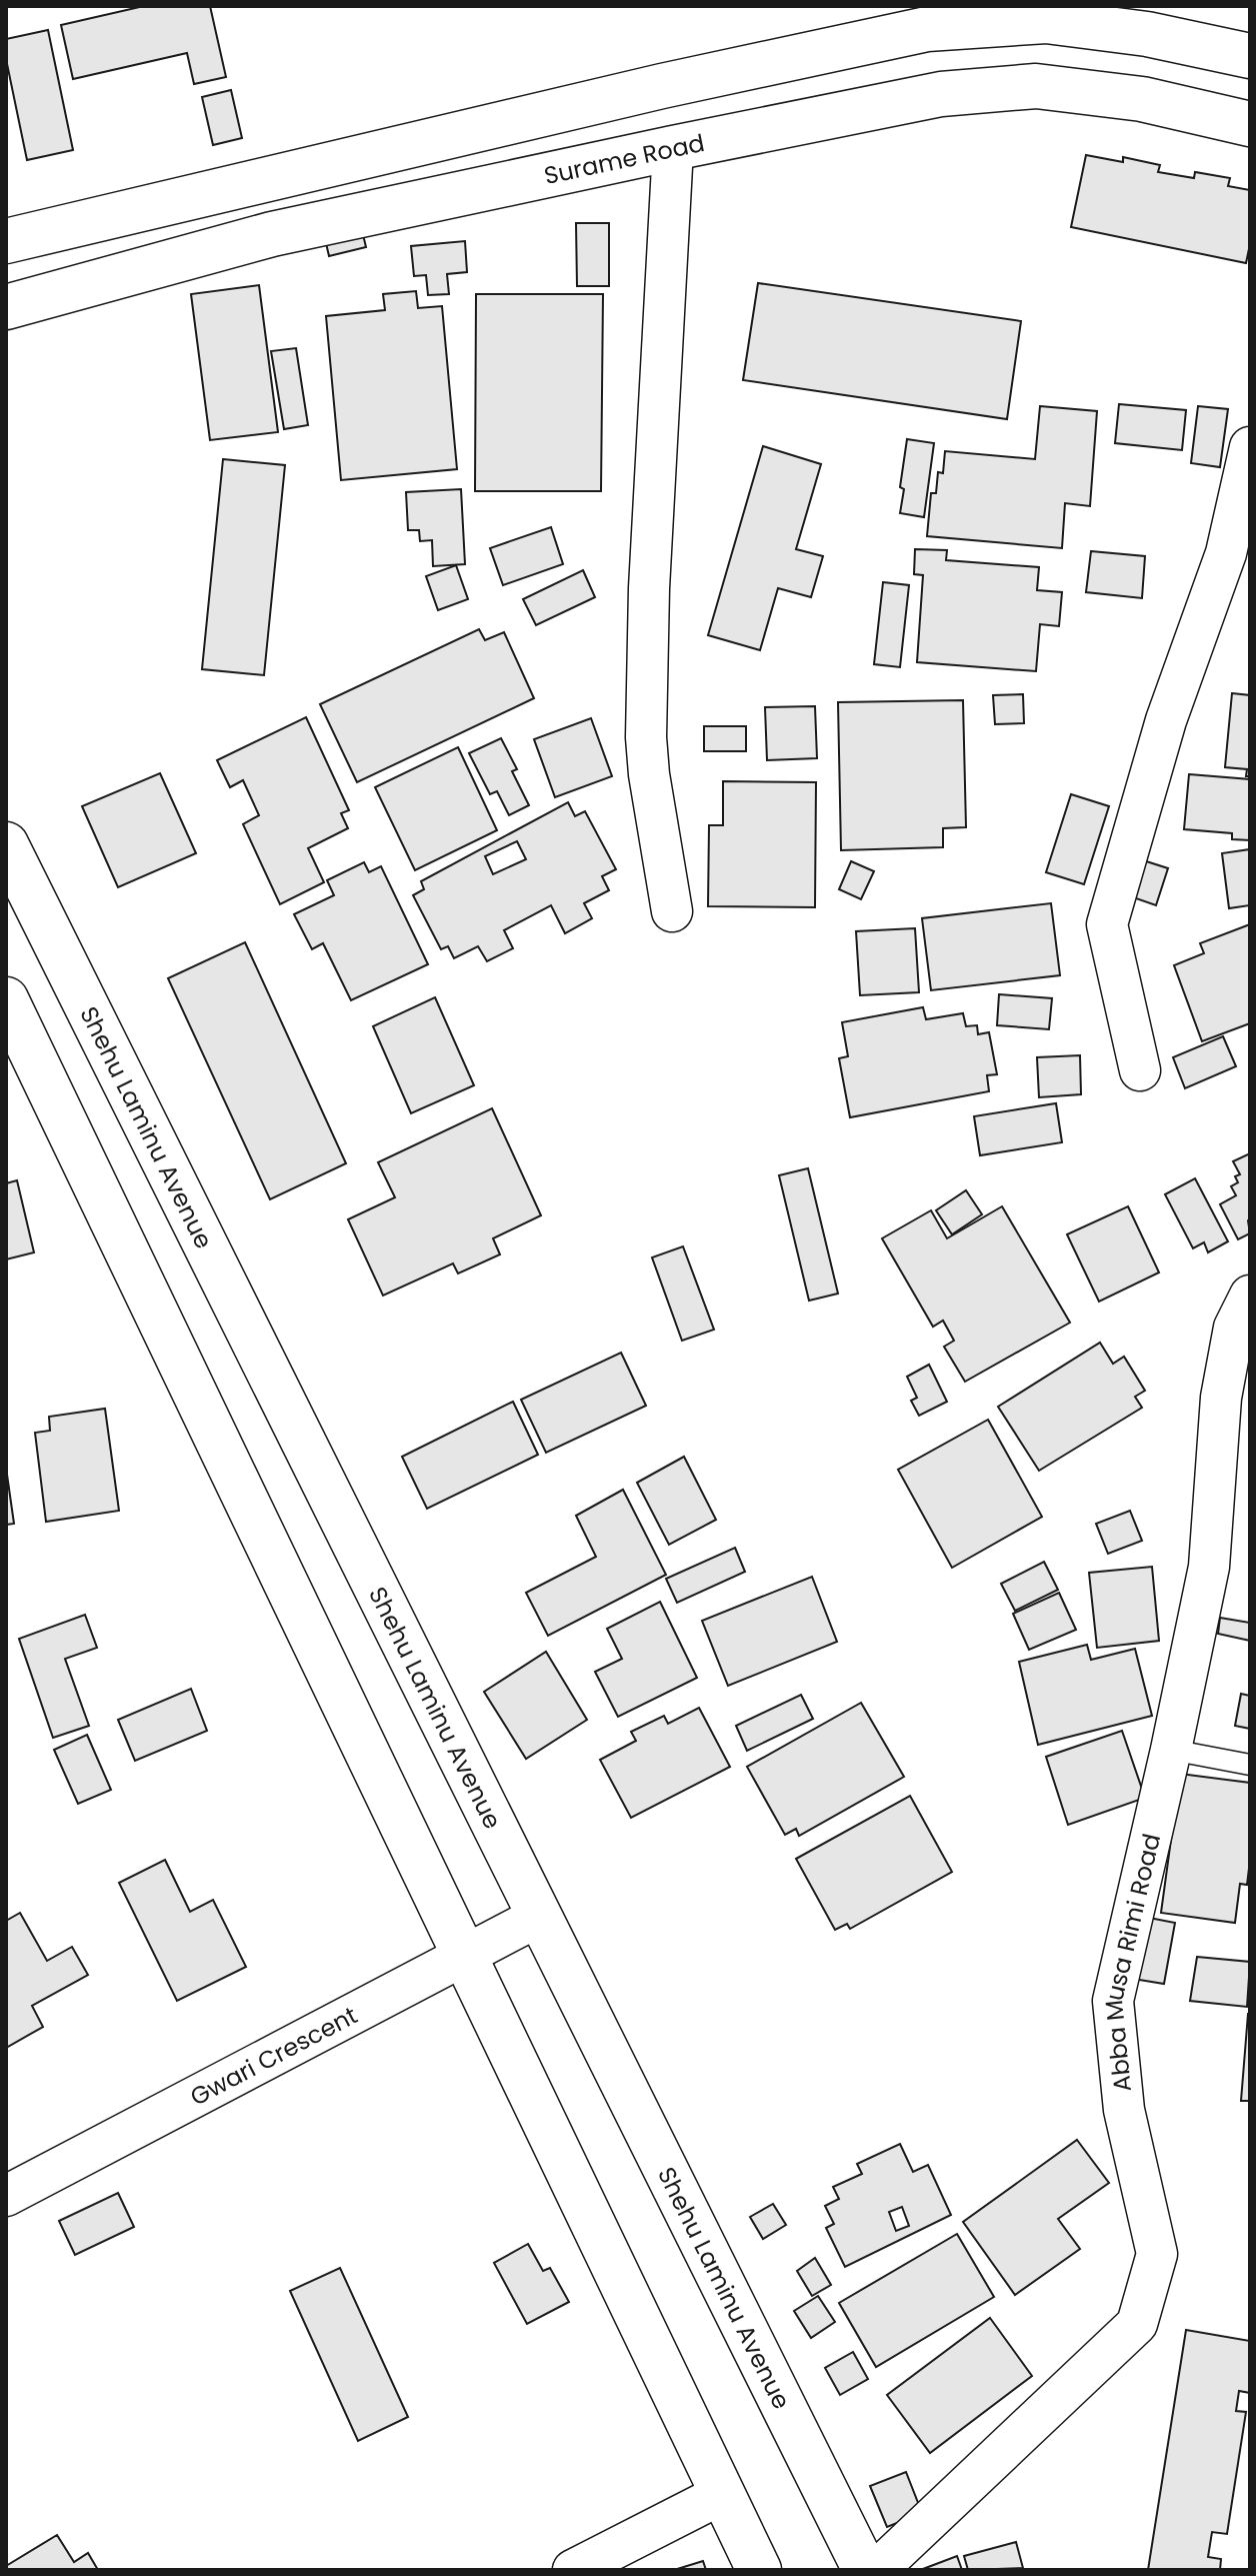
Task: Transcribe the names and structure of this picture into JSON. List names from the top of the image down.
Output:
{
  "streets": {
    "street": [
      "Surame Road",
      "Shehu Laminu Avenue",
      "Abba Musa Rimi Road",
      "Gwari Crescent"
    ]
  },
  "crossings": [
    ["Shehu Laminu Avenue", "Gwari Crescent"]
  ]
}
